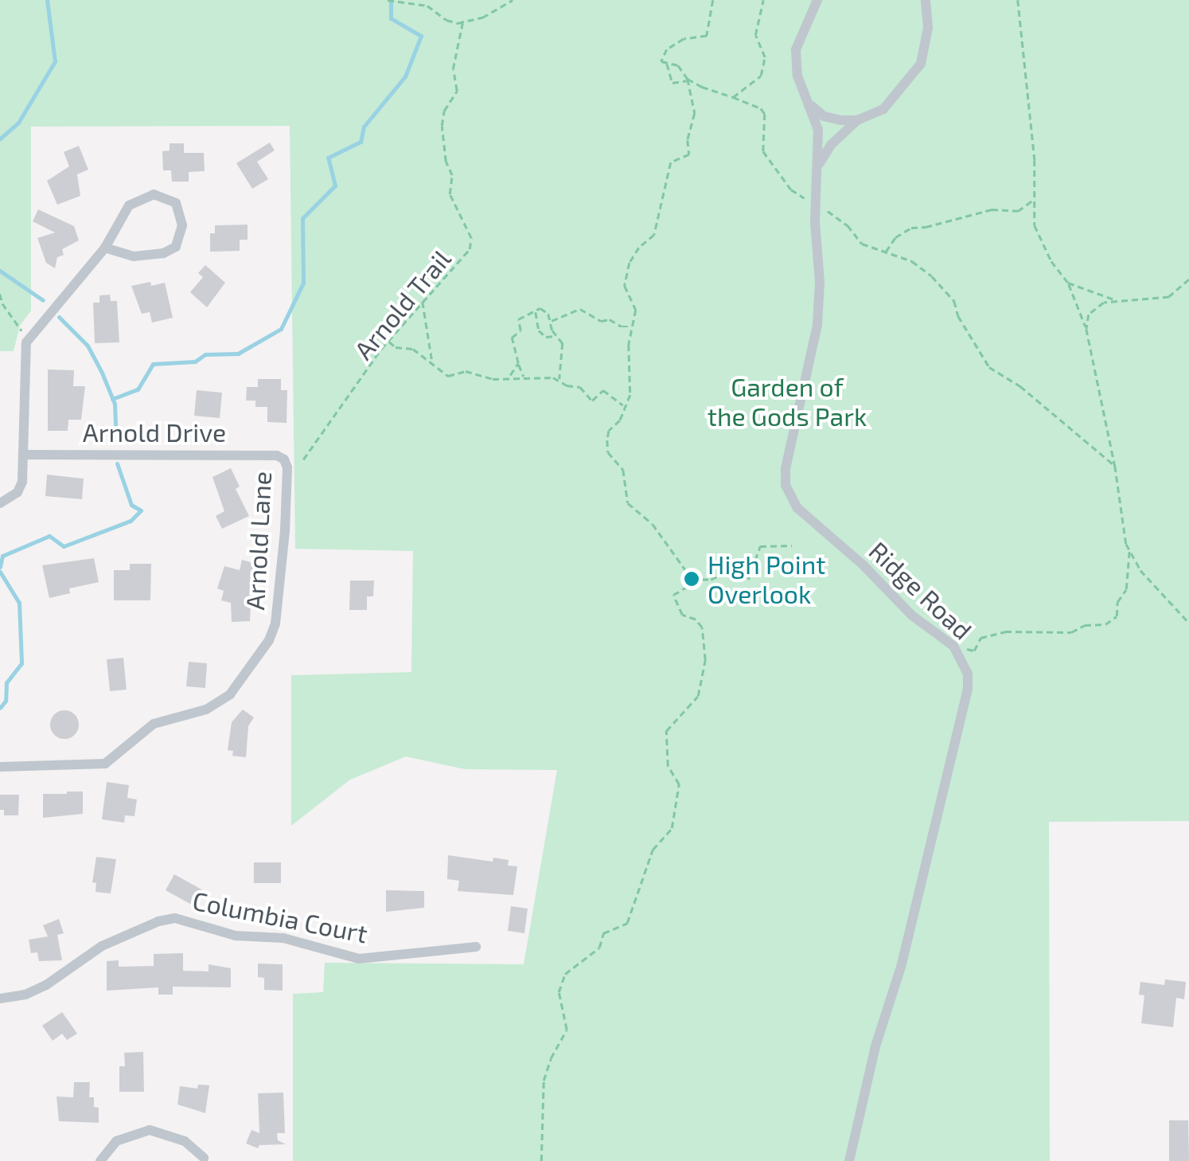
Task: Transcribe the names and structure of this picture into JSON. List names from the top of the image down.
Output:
{
  "streets": {
    "street": [
      "Arnold Drive",
      "Arnold Lane",
      "Ridge Road",
      "Columbia Court"
    ],
    "path": ["Arnold Trail"]
  },
  "crossings": [
    ["Arnold Drive", "Arnold Lane"]
  ],
  "parks": ["Garden of the Gods Park"],
  "places": ["High Point Overlook"]
}
